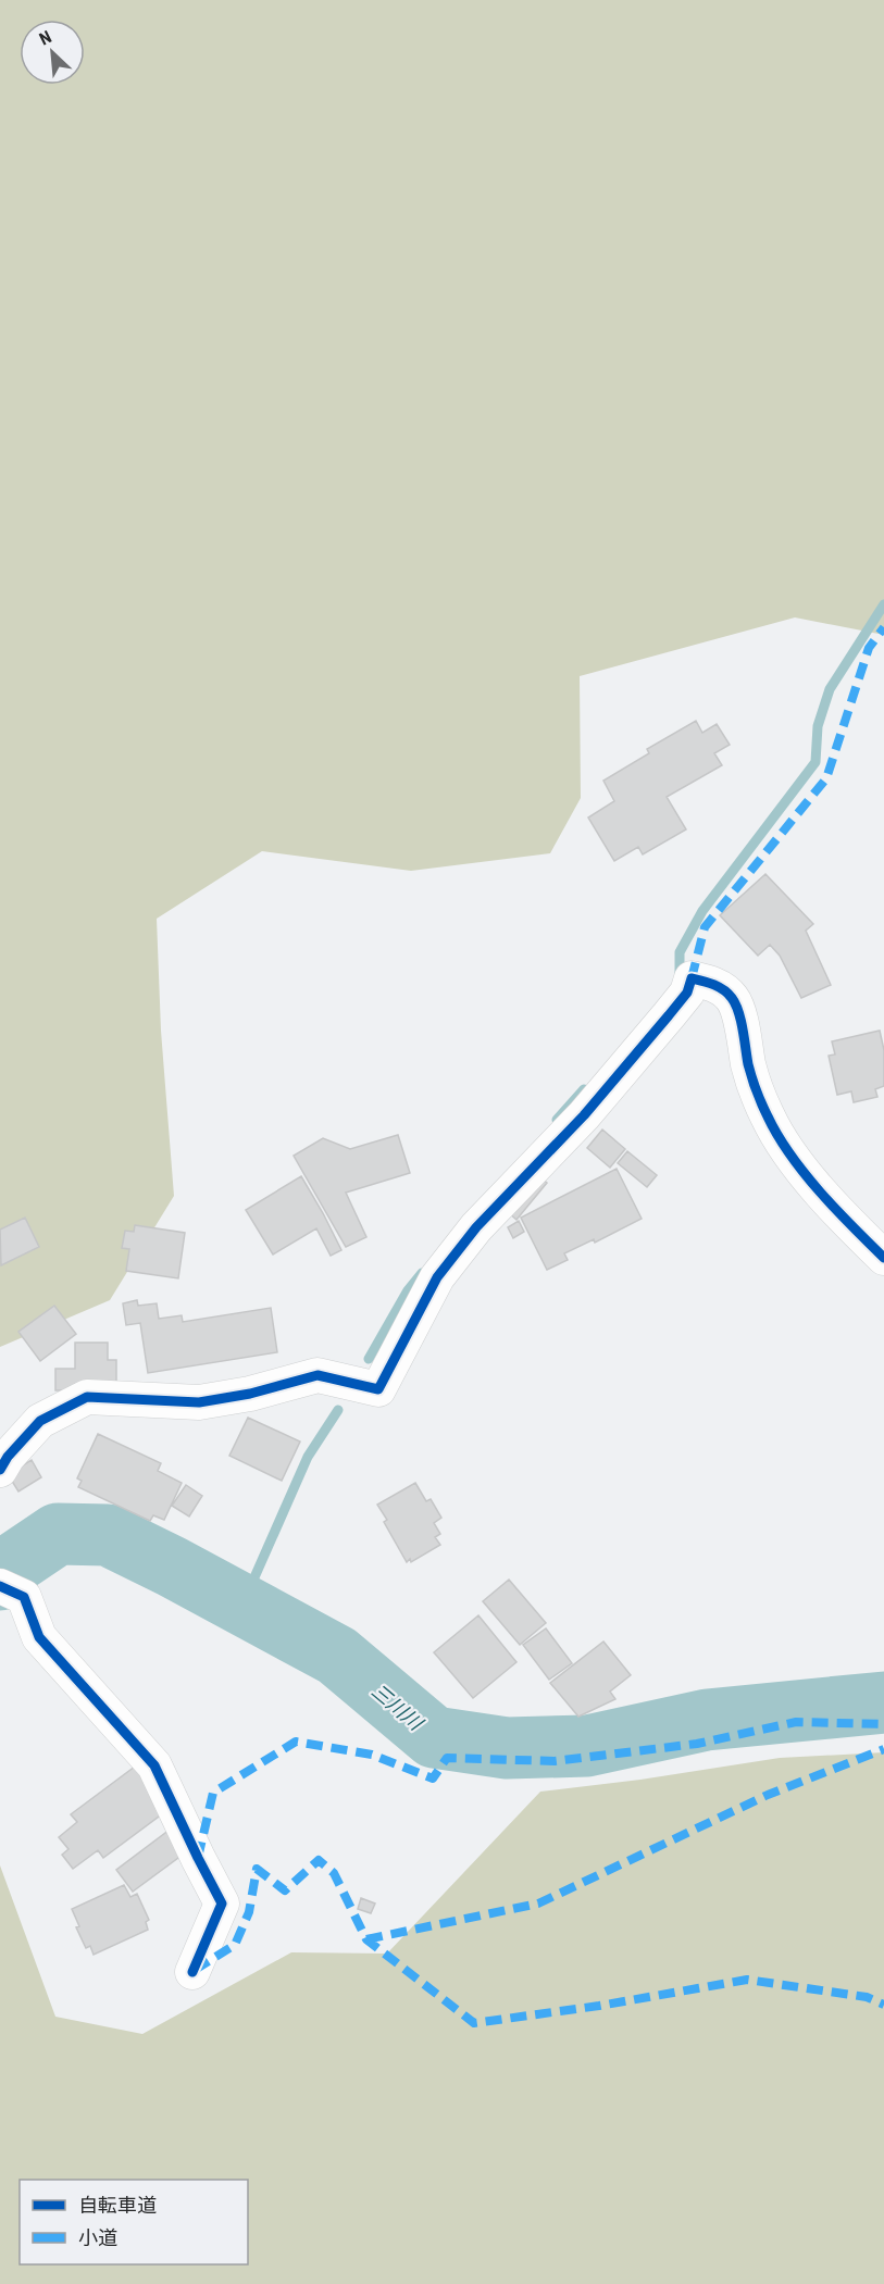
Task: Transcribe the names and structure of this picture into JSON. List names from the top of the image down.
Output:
{
  "water": ["三川川"],
  "legend": ["自転車道", "小道"],
  "north": "top left"
}
